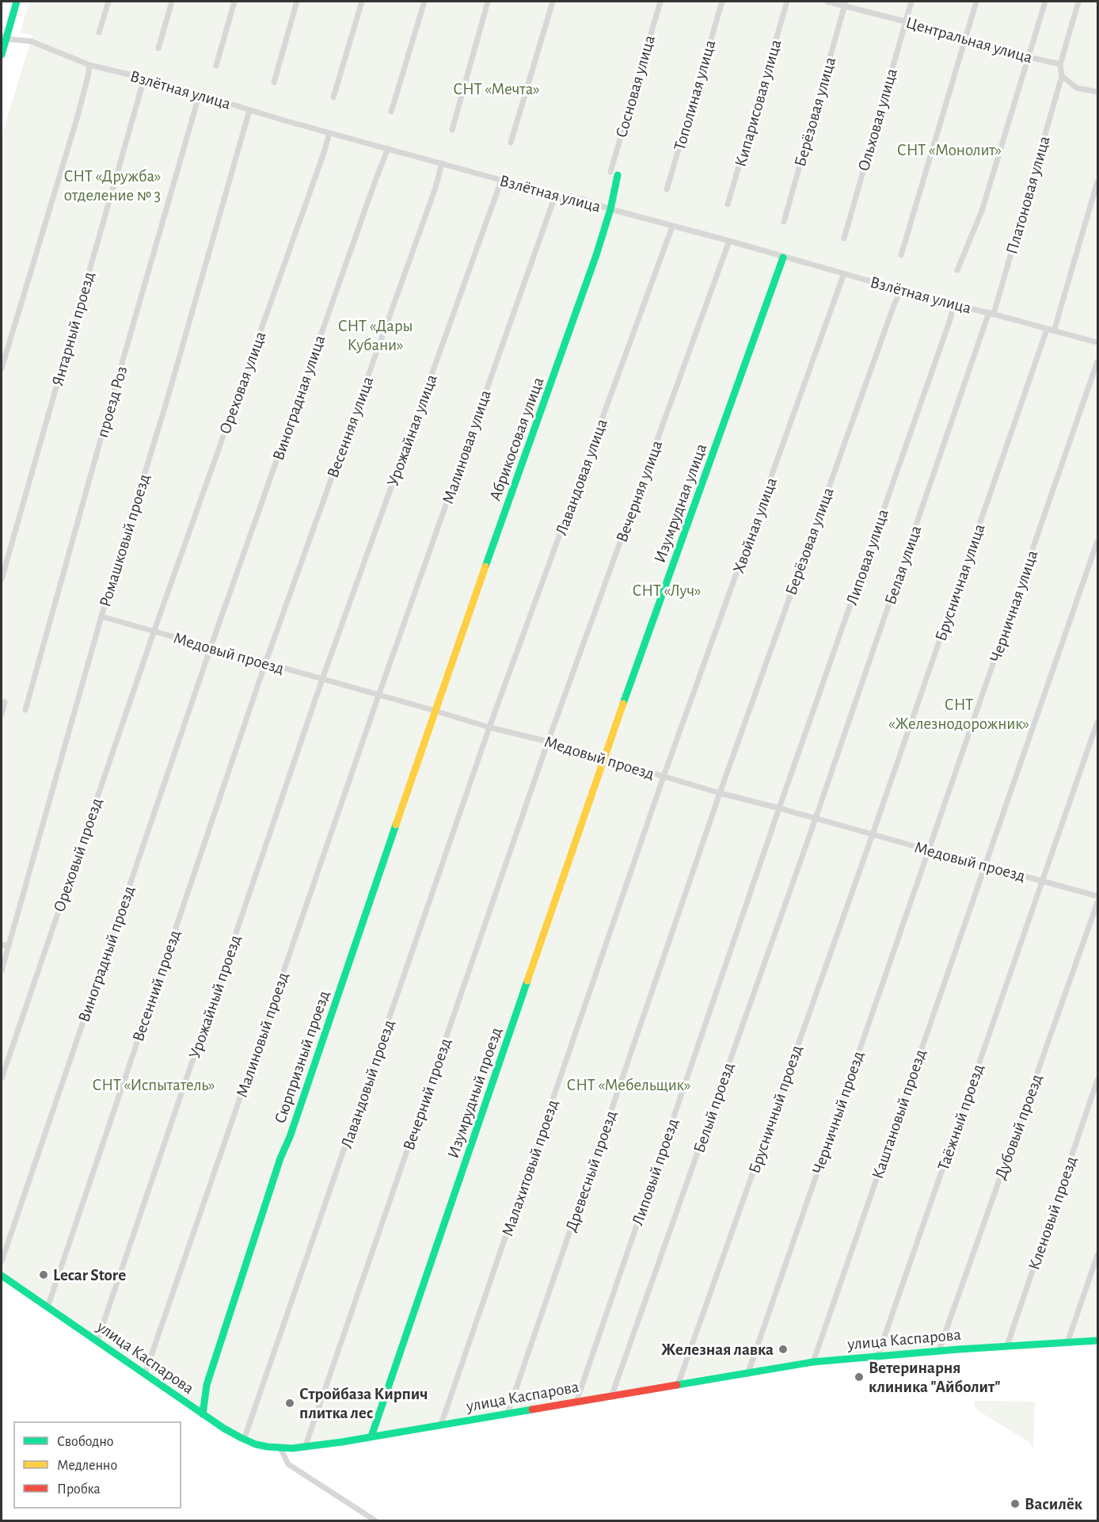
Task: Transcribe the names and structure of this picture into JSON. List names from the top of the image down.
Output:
{
  "streets": {
    "street": [
      "Центральная улица",
      "Сосновая улица",
      "Взлётная улица",
      "Тополиная улица",
      "Кипарисовая улица",
      "Берёзовая улица",
      "Ольховая улица",
      "Платоновая улица",
      "Янтарный проезд",
      "Ореховая улица",
      "Виноградная улица",
      "проезд Роз",
      "Весенняя улица",
      "Урожайная улица",
      "Абрикосовая улица",
      "Малиновая улица",
      "Лавандовая улица",
      "Вечерняя улица",
      "Изумрудная улица",
      "Хвойная улица",
      "Ромашковый проезд",
      "Липовая улица",
      "Белая улица",
      "Брусничная улица",
      "Черничная улица",
      "Медовый проезд",
      "Ореховый проезд",
      "Виноградный проезд",
      "Весенний проезд",
      "Урожайный проезд",
      "Малиновый проезд",
      "Сюрпризный проезд",
      "Лавандовый проезд",
      "Изумрудный проезд",
      "Вечерний проезд",
      "Белый проезд",
      "Брусничный проезд",
      "Черничный проезд",
      "Каштановый проезд",
      "Таёжный проезд",
      "Дубовый проезд",
      "Малахитовый проезд",
      "Древесный проезд",
      "Липовый проезд",
      "Кленовый проезд",
      "улица Каспарова"
    ]
  },
  "crossings": [
    ["Центральная улица", "Берёзовая улица"],
    ["Центральная улица", "Ольховая улица"],
    ["Сосновая улица", "Абрикосовая улица"],
    ["Взлётная улица", "Берёзовая улица"],
    ["Взлётная улица", "Платоновая улица"],
    ["Взлётная улица", "Янтарный проезд"],
    ["Взлётная улица", "Ореховая улица"],
    ["Взлётная улица", "Виноградная улица"],
    ["Взлётная улица", "проезд Роз"],
    ["Взлётная улица", "Весенняя улица"],
    ["Взлётная улица", "Урожайная улица"],
    ["Взлётная улица", "Абрикосовая улица"],
    ["Взлётная улица", "Малиновая улица"],
    ["Взлётная улица", "Лавандовая улица"],
    ["Взлётная улица", "Вечерняя улица"],
    ["Взлётная улица", "Изумрудная улица"],
    ["Взлётная улица", "Хвойная улица"],
    ["Взлётная улица", "Ромашковый проезд"],
    ["Взлётная улица", "Липовая улица"],
    ["Взлётная улица", "Белая улица"],
    ["Взлётная улица", "Брусничная улица"],
    ["Берёзовая улица", "Медовый проезд"],
    ["Берёзовая улица", "Древесный проезд"],
    ["Платоновая улица", "Белая улица"],
    ["Ореховая улица", "Медовый проезд"],
    ["Ореховая улица", "Ореховый проезд"],
    ["Виноградная улица", "Медовый проезд"],
    ["Виноградная улица", "Виноградный проезд"],
    ["Весенняя улица", "Медовый проезд"],
    ["Весенняя улица", "Весенний проезд"],
    ["Урожайная улица", "Медовый проезд"],
    ["Урожайная улица", "Урожайный проезд"],
    ["Абрикосовая улица", "Медовый проезд"],
    ["Абрикосовая улица", "Сюрпризный проезд"],
    ["Малиновая улица", "Медовый проезд"],
    ["Малиновая улица", "Малиновый проезд"],
    ["Лавандовая улица", "Медовый проезд"],
    ["Лавандовая улица", "Лавандовый проезд"],
    ["Вечерняя улица", "Медовый проезд"],
    ["Вечерняя улица", "Вечерний проезд"],
    ["Изумрудная улица", "Медовый проезд"],
    ["Изумрудная улица", "Изумрудный проезд"],
    ["Хвойная улица", "Медовый проезд"],
    ["Хвойная улица", "Малахитовый проезд"],
    ["Ромашковый проезд", "Медовый проезд"],
    ["Липовая улица", "Медовый проезд"],
    ["Липовая улица", "Липовый проезд"],
    ["Белая улица", "Медовый проезд"],
    ["Белая улица", "Белый проезд"],
    ["Брусничная улица", "Медовый проезд"],
    ["Брусничная улица", "Брусничный проезд"],
    ["Черничная улица", "Медовый проезд"],
    ["Черничная улица", "Черничный проезд"],
    ["Медовый проезд", "Ореховый проезд"],
    ["Медовый проезд", "Виноградный проезд"],
    ["Медовый проезд", "Весенний проезд"],
    ["Медовый проезд", "Урожайный проезд"],
    ["Медовый проезд", "Малиновый проезд"],
    ["Медовый проезд", "Сюрпризный проезд"],
    ["Медовый проезд", "Лавандовый проезд"],
    ["Медовый проезд", "Изумрудный проезд"],
    ["Медовый проезд", "Вечерний проезд"],
    ["Медовый проезд", "Белый проезд"],
    ["Медовый проезд", "Брусничный проезд"],
    ["Медовый проезд", "Черничный проезд"],
    ["Медовый проезд", "Каштановый проезд"],
    ["Медовый проезд", "Таёжный проезд"],
    ["Медовый проезд", "Малахитовый проезд"],
    ["Медовый проезд", "Древесный проезд"],
    ["Медовый проезд", "Липовый проезд"],
    ["Весенний проезд", "улица Каспарова"],
    ["Урожайный проезд", "улица Каспарова"],
    ["Малиновый проезд", "улица Каспарова"],
    ["Сюрпризный проезд", "улица Каспарова"],
    ["Лавандовый проезд", "улица Каспарова"],
    ["Изумрудный проезд", "улица Каспарова"],
    ["Вечерний проезд", "улица Каспарова"],
    ["Белый проезд", "улица Каспарова"],
    ["Брусничный проезд", "улица Каспарова"],
    ["Черничный проезд", "улица Каспарова"],
    ["Каштановый проезд", "улица Каспарова"],
    ["Таёжный проезд", "улица Каспарова"],
    ["Дубовый проезд", "улица Каспарова"],
    ["Малахитовый проезд", "улица Каспарова"],
    ["Древесный проезд", "улица Каспарова"],
    ["Липовый проезд", "улица Каспарова"],
    ["Кленовый проезд", "улица Каспарова"]
  ],
  "parks": [
    "СНТ «Мечта»",
    "СНТ «Монолит»",
    "СНТ «Дружба» отделение № 3",
    "СНТ «Дары Кубани»",
    "СНТ «Луч»",
    "СНТ «Железнодорожник»",
    "СНТ «Испытатель»",
    "СНТ «Мебельщик»"
  ],
  "places": [
    "Lecar Store",
    "Железная лавка",
    "Ветеринарня клиника \"Айболит\"",
    "Стройбаза Кирпич плитка лес",
    "Василёк"
  ],
  "legend": ["Свободно", "Медленно", "Пробка"]
}
